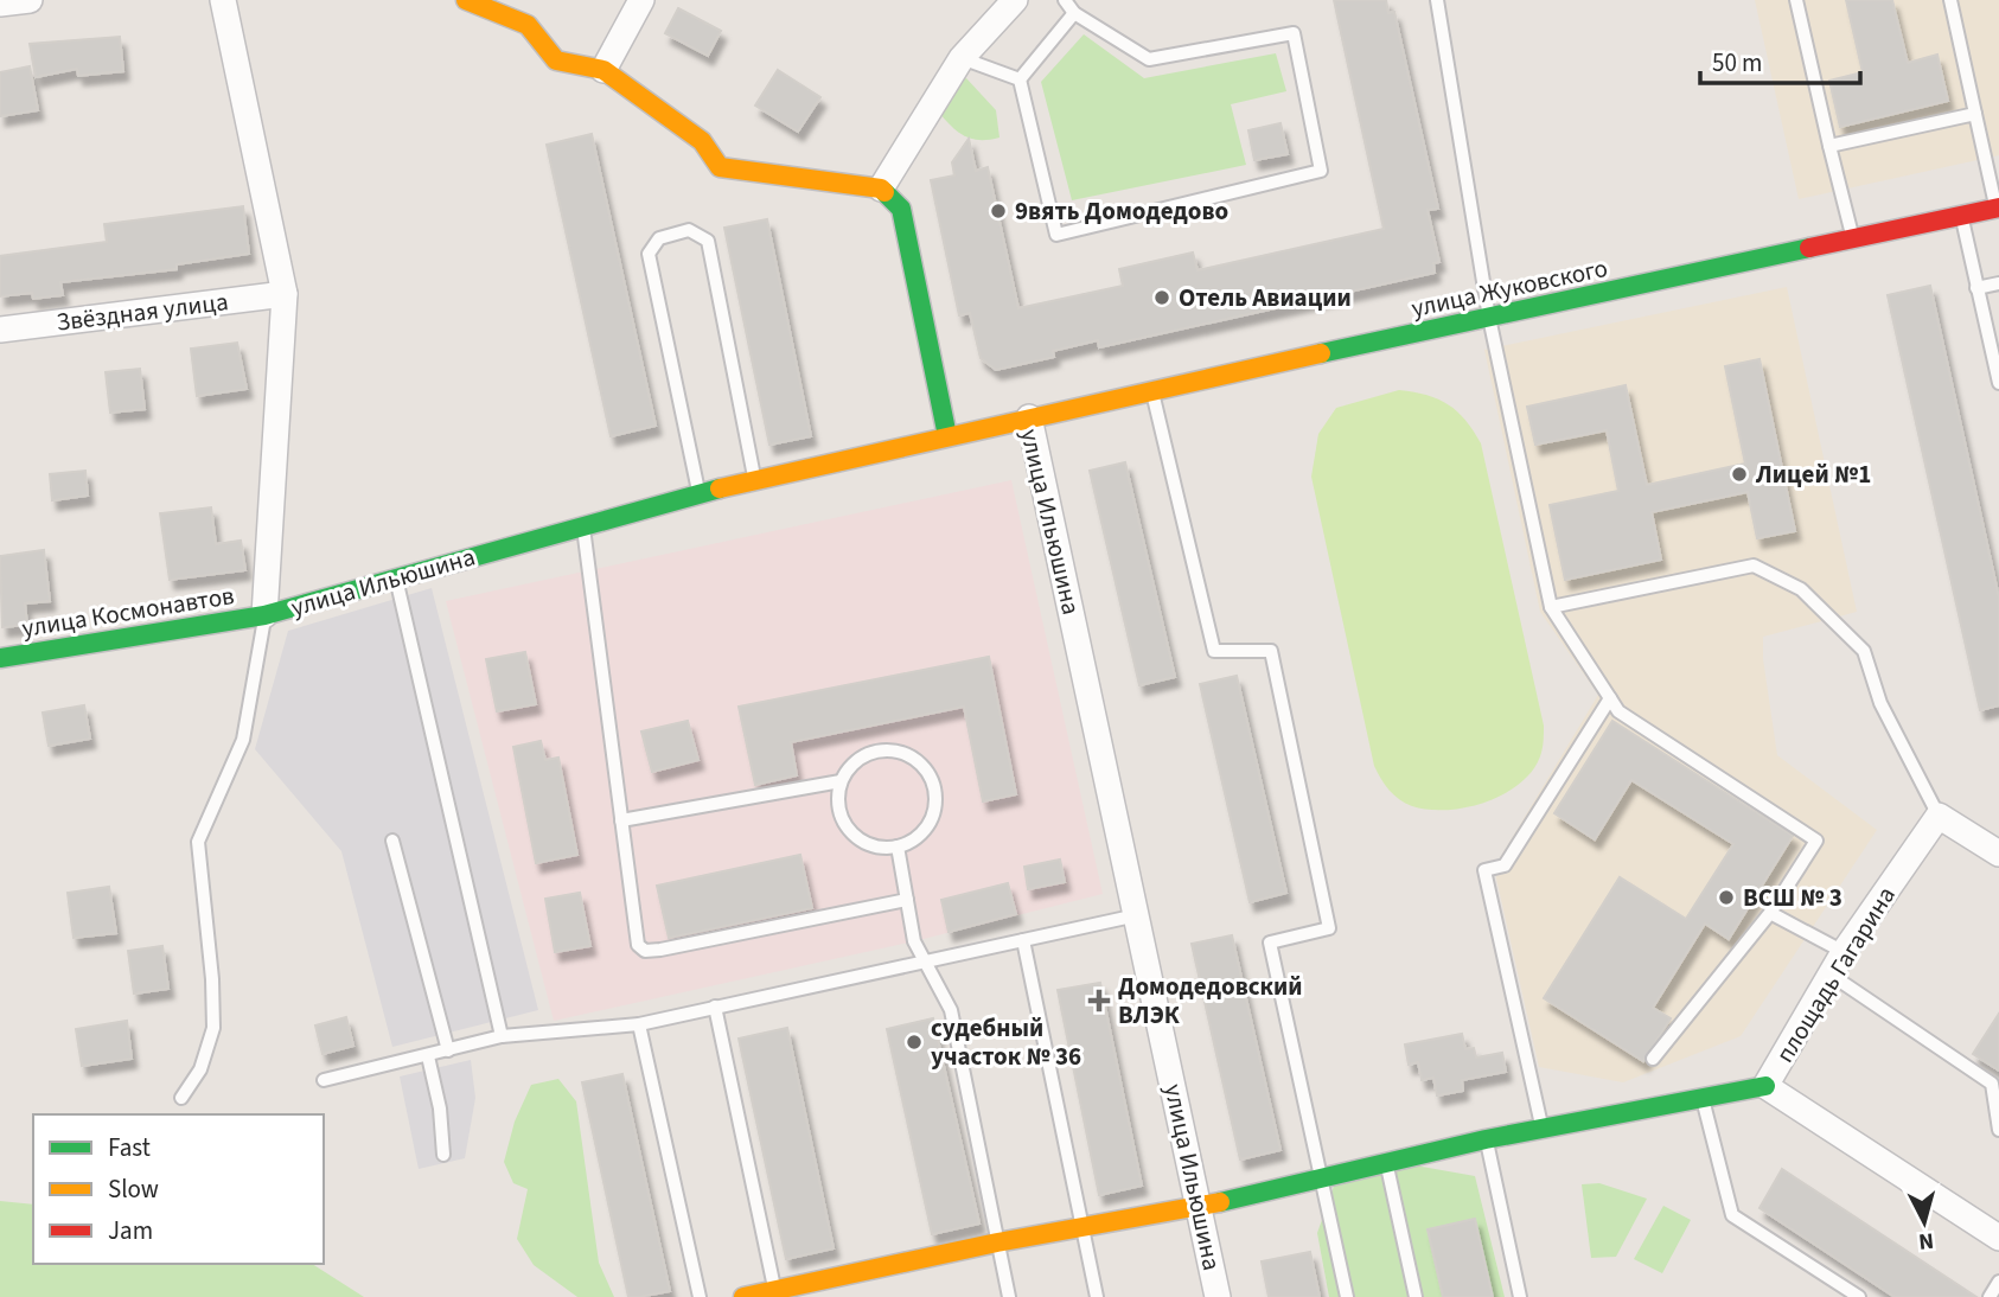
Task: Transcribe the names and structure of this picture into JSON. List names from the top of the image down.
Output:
{
  "streets": {
    "street": [
      "улица Жуковского",
      "Звёздная улица",
      "улица Ильюшина",
      "улица Космонавтов",
      "площадь Гагарина"
    ]
  },
  "crossings": [
    ["улица Жуковского", "улица Ильюшина"],
    ["улица Ильюшина", "улица Космонавтов"]
  ],
  "places": {
    "other": [
      "9вять Домодедово",
      "Отель Авиации",
      "Лицей №1",
      "ВСШ № 3",
      "судебный участок № 36"
    ],
    "health": ["Домодедовский ВЛЭК"]
  },
  "legend": ["Fast", "Slow", "Jam"],
  "scale_bar": "50 m",
  "north": "bottom"
}
